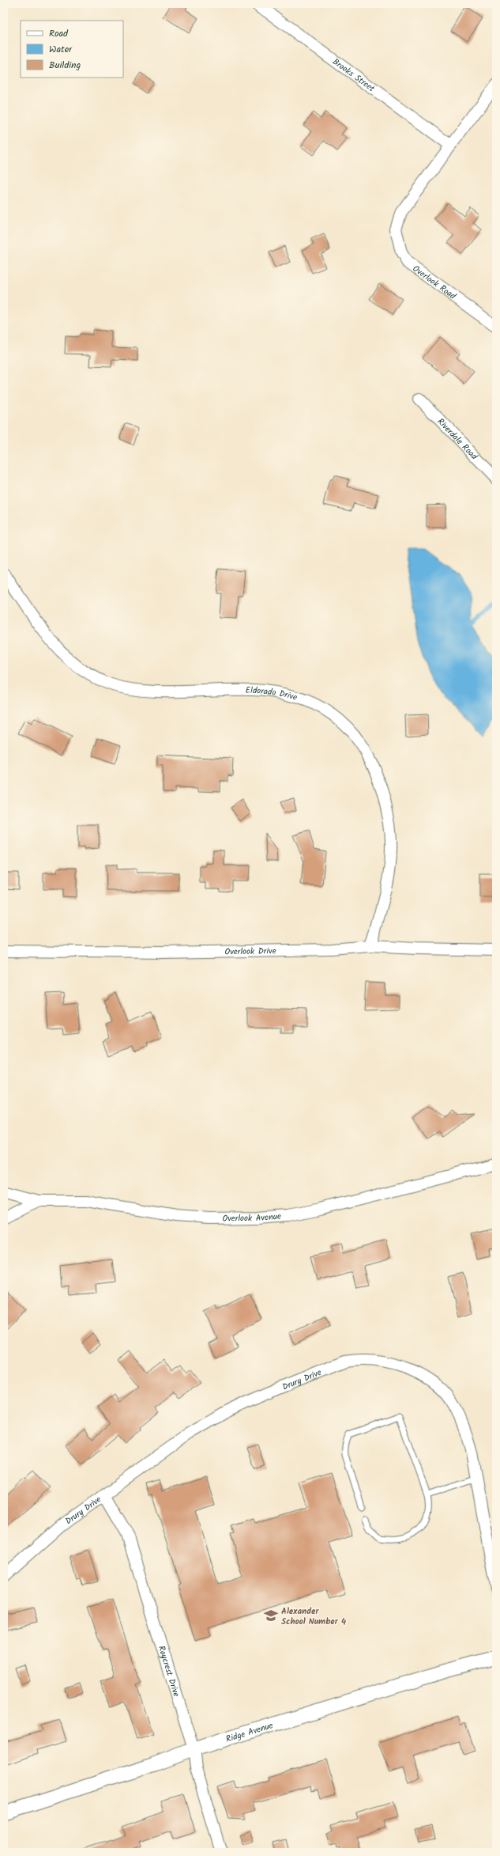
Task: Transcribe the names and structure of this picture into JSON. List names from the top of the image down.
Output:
{
  "streets": {
    "street": [
      "Brooks Street",
      "Overlook Road",
      "Riverdale Road",
      "Eldorado Drive",
      "Overlook Drive",
      "Overlook Avenue",
      "Drury Drive",
      "Roycrest Drive",
      "Ridge Avenue"
    ]
  },
  "crossings": [
    ["Brooks Street", "Overlook Road"],
    ["Eldorado Drive", "Overlook Drive"],
    ["Drury Drive", "Roycrest Drive"],
    ["Roycrest Drive", "Ridge Avenue"]
  ],
  "places": {
    "school or university": ["Alexander School Number 4"]
  },
  "legend": ["Road", "Water", "Building"]
}
